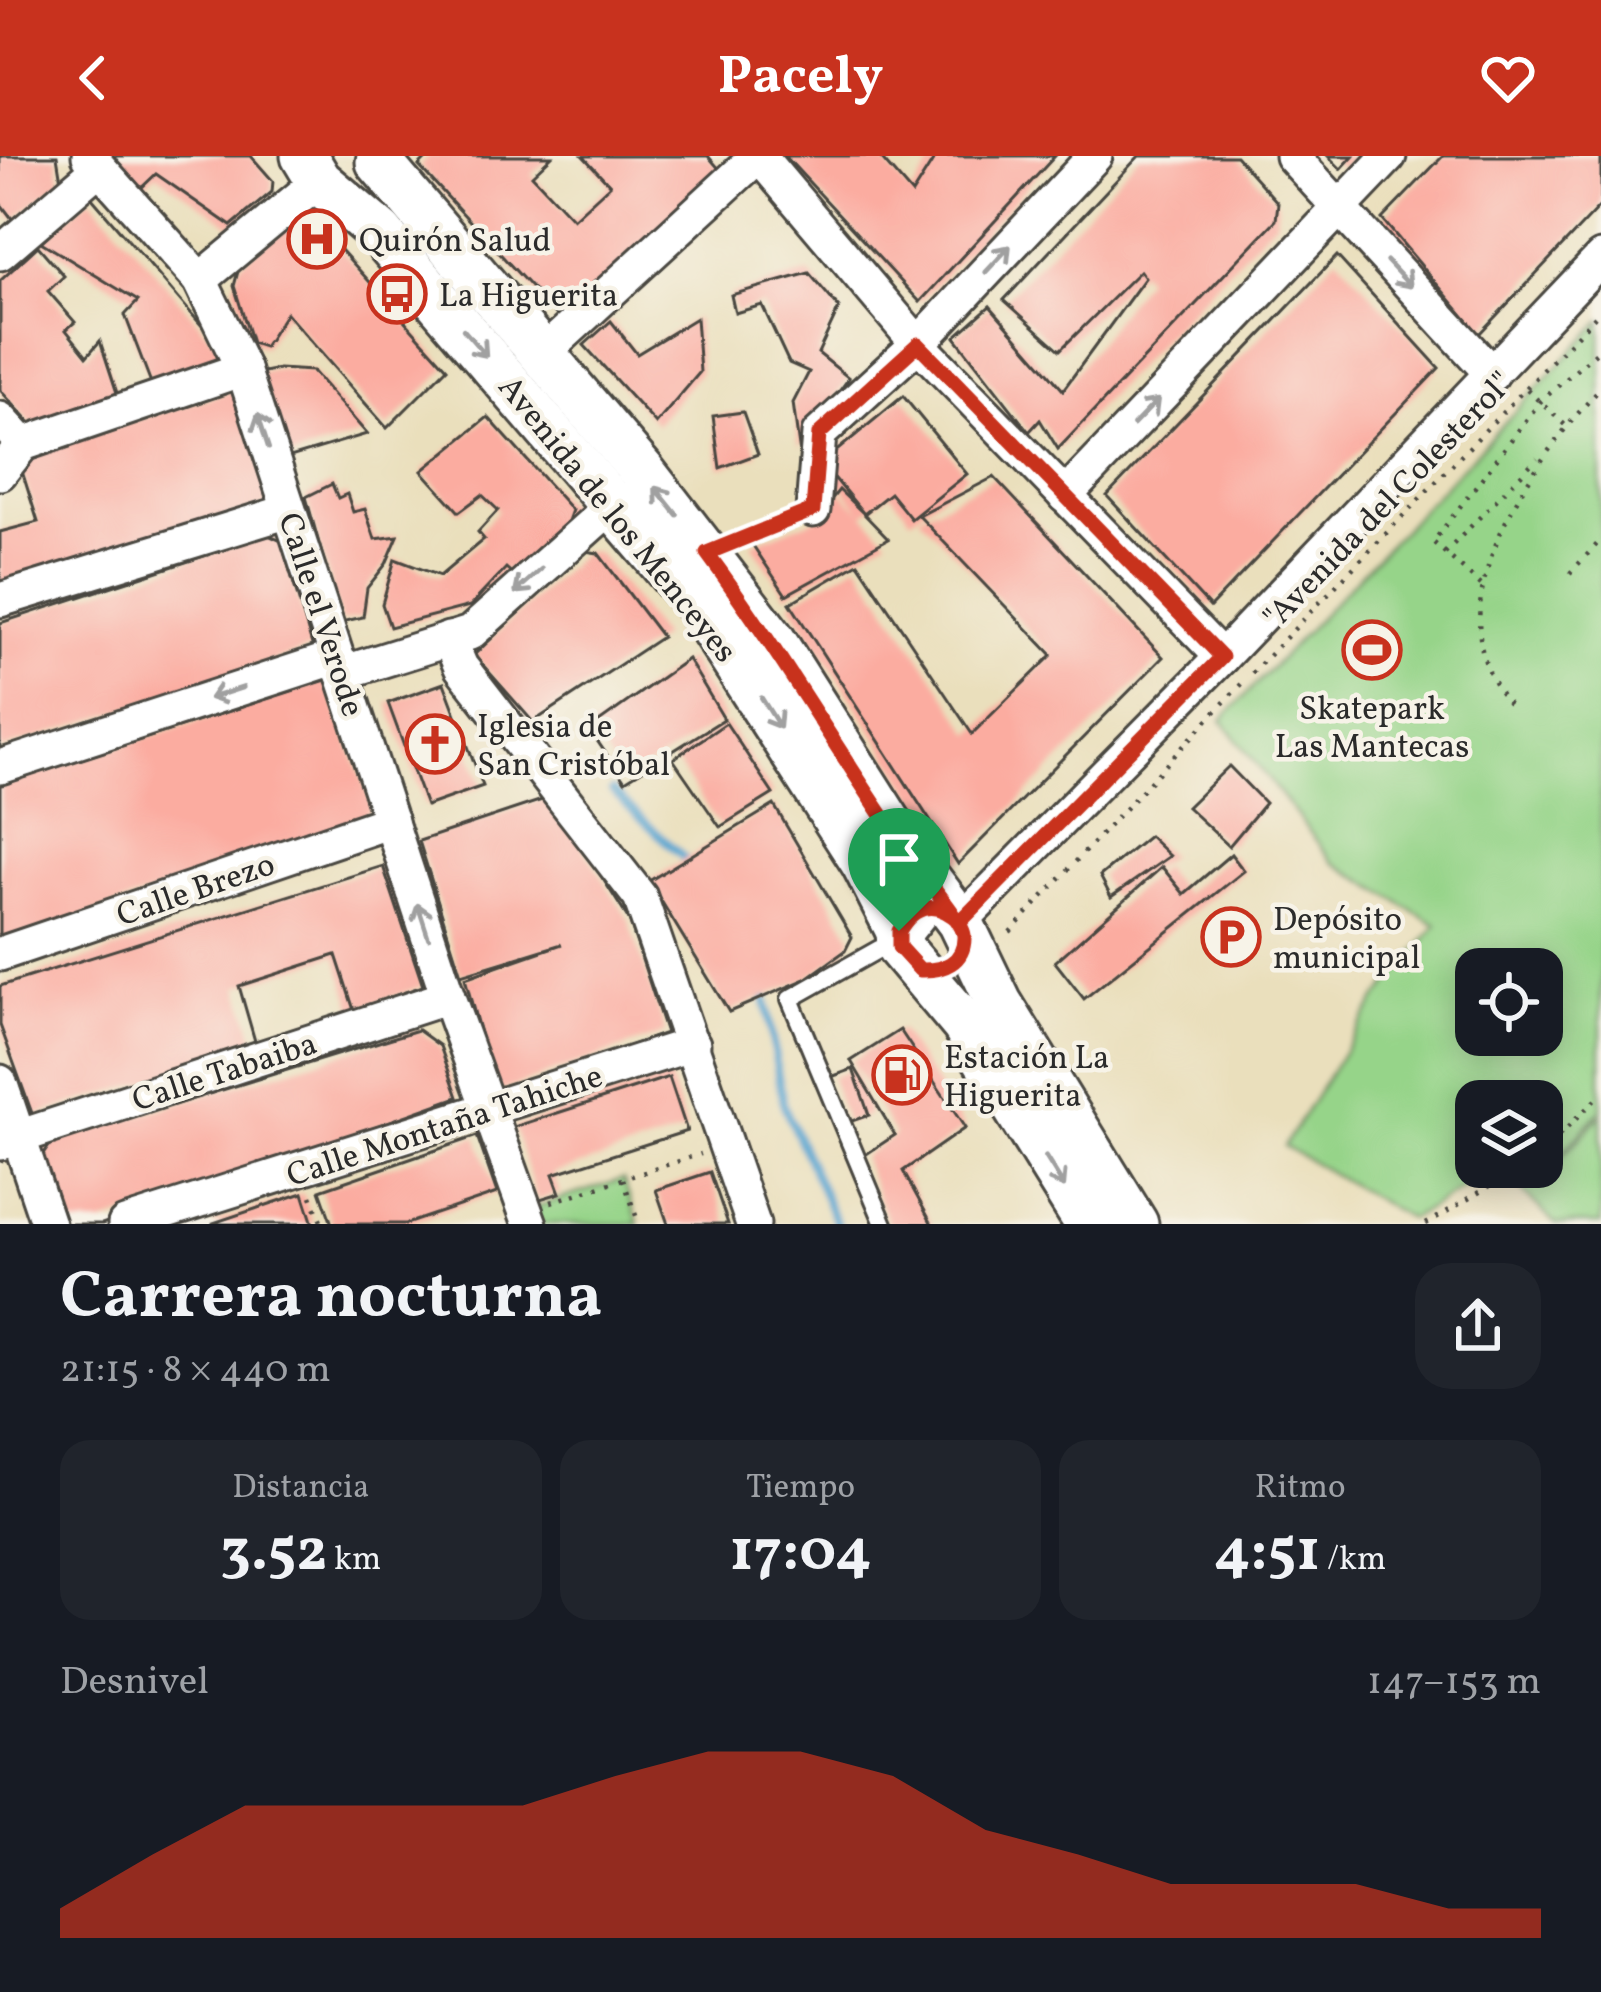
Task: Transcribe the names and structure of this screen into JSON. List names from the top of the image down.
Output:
{
  "streets": {
    "main road": ["Avenida de los Menceyes"],
    "street": [
      "Calle el Verode",
      "Calle Brezo",
      "Calle Tabaiba",
      "Calle Montaña Tahiche"
    ],
    "path": ["\"Avenida del Colesterol\""]
  },
  "crossings": [
    ["Calle el Verode", "Calle Brezo"],
    ["Calle el Verode", "Calle Tabaiba"],
    ["Calle el Verode", "Calle Montaña Tahiche"]
  ],
  "places": {
    "hospital": ["Quirón Salud"],
    "bus stop": ["La Higuerita"],
    "sports": ["Skatepark Las Mantecas"],
    "church": ["Iglesia de San Cristóbal"],
    "parking": ["Depósito municipal"],
    "fuel station": ["Estación La Higuerita"]
  },
  "page": {
    "header": "Pacely",
    "heading": ["Carrera nocturna", "21:15 · 8 × 440 m"],
    "stats": [
      ["Distancia", "3.52 km"],
      ["Tiempo", "17:04"],
      ["Ritmo", "4:51 /km"]
    ],
    "chart": ["Desnivel", "147–153 m"]
  }
}
